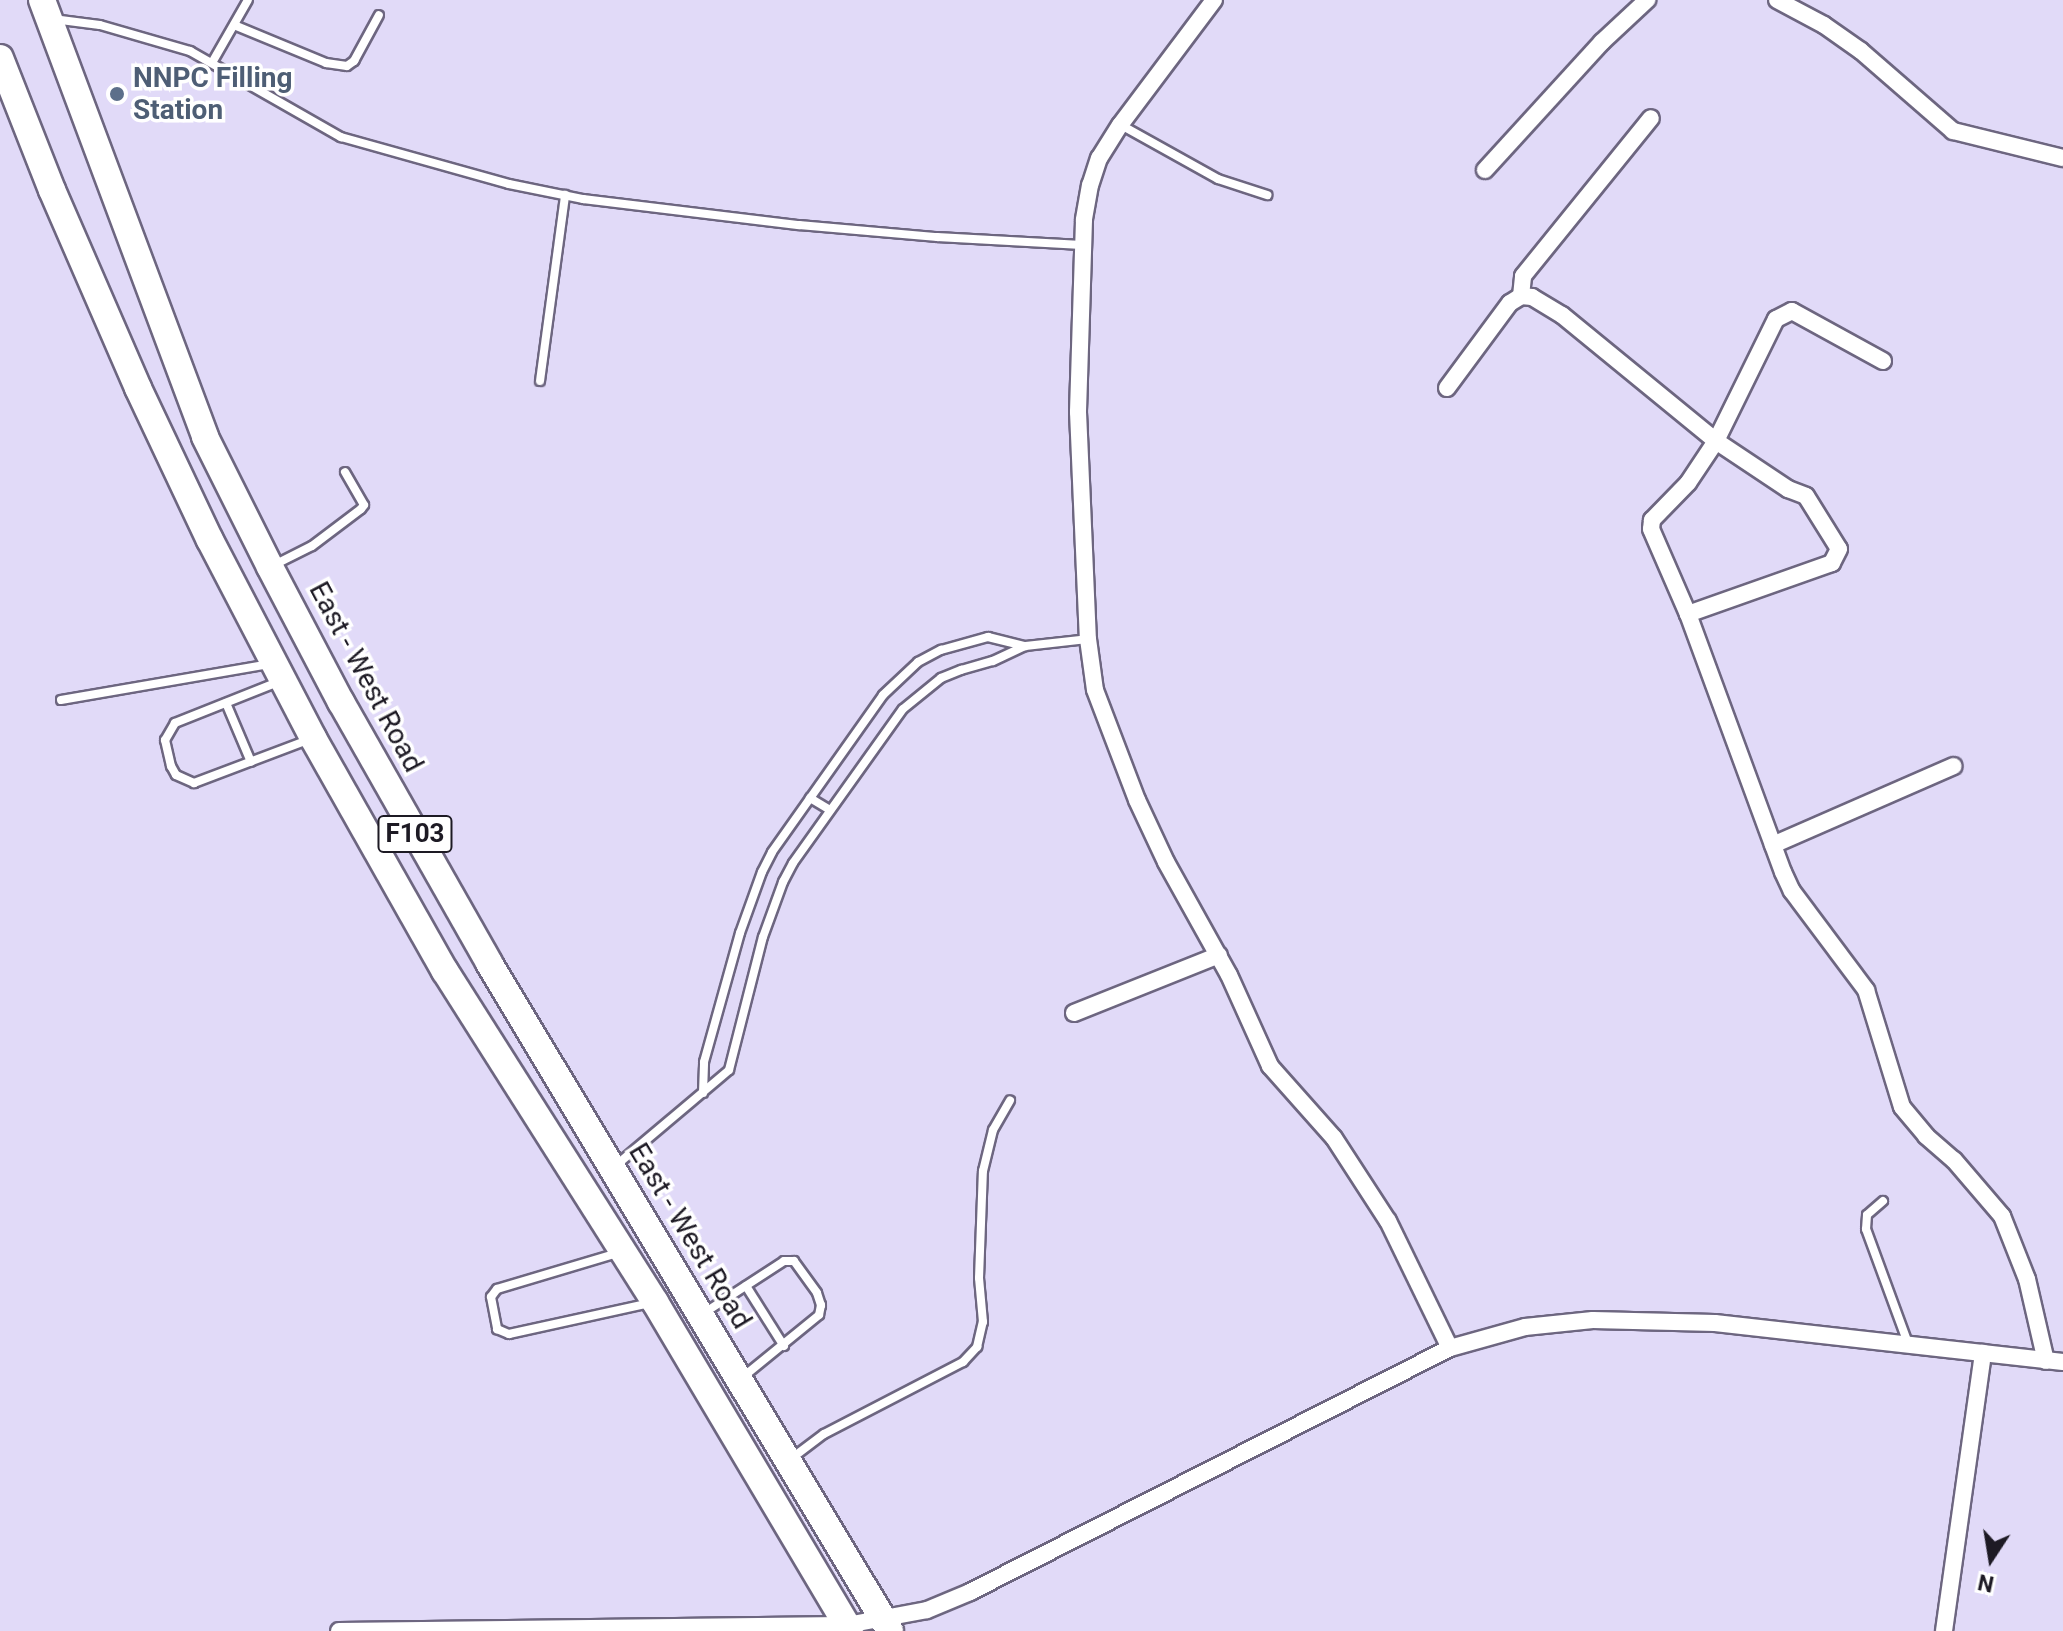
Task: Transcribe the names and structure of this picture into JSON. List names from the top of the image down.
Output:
{
  "streets": {
    "main road": ["East - West Road", "F103"]
  },
  "places": ["NNPC Filling Station"],
  "north": "bottom"
}
